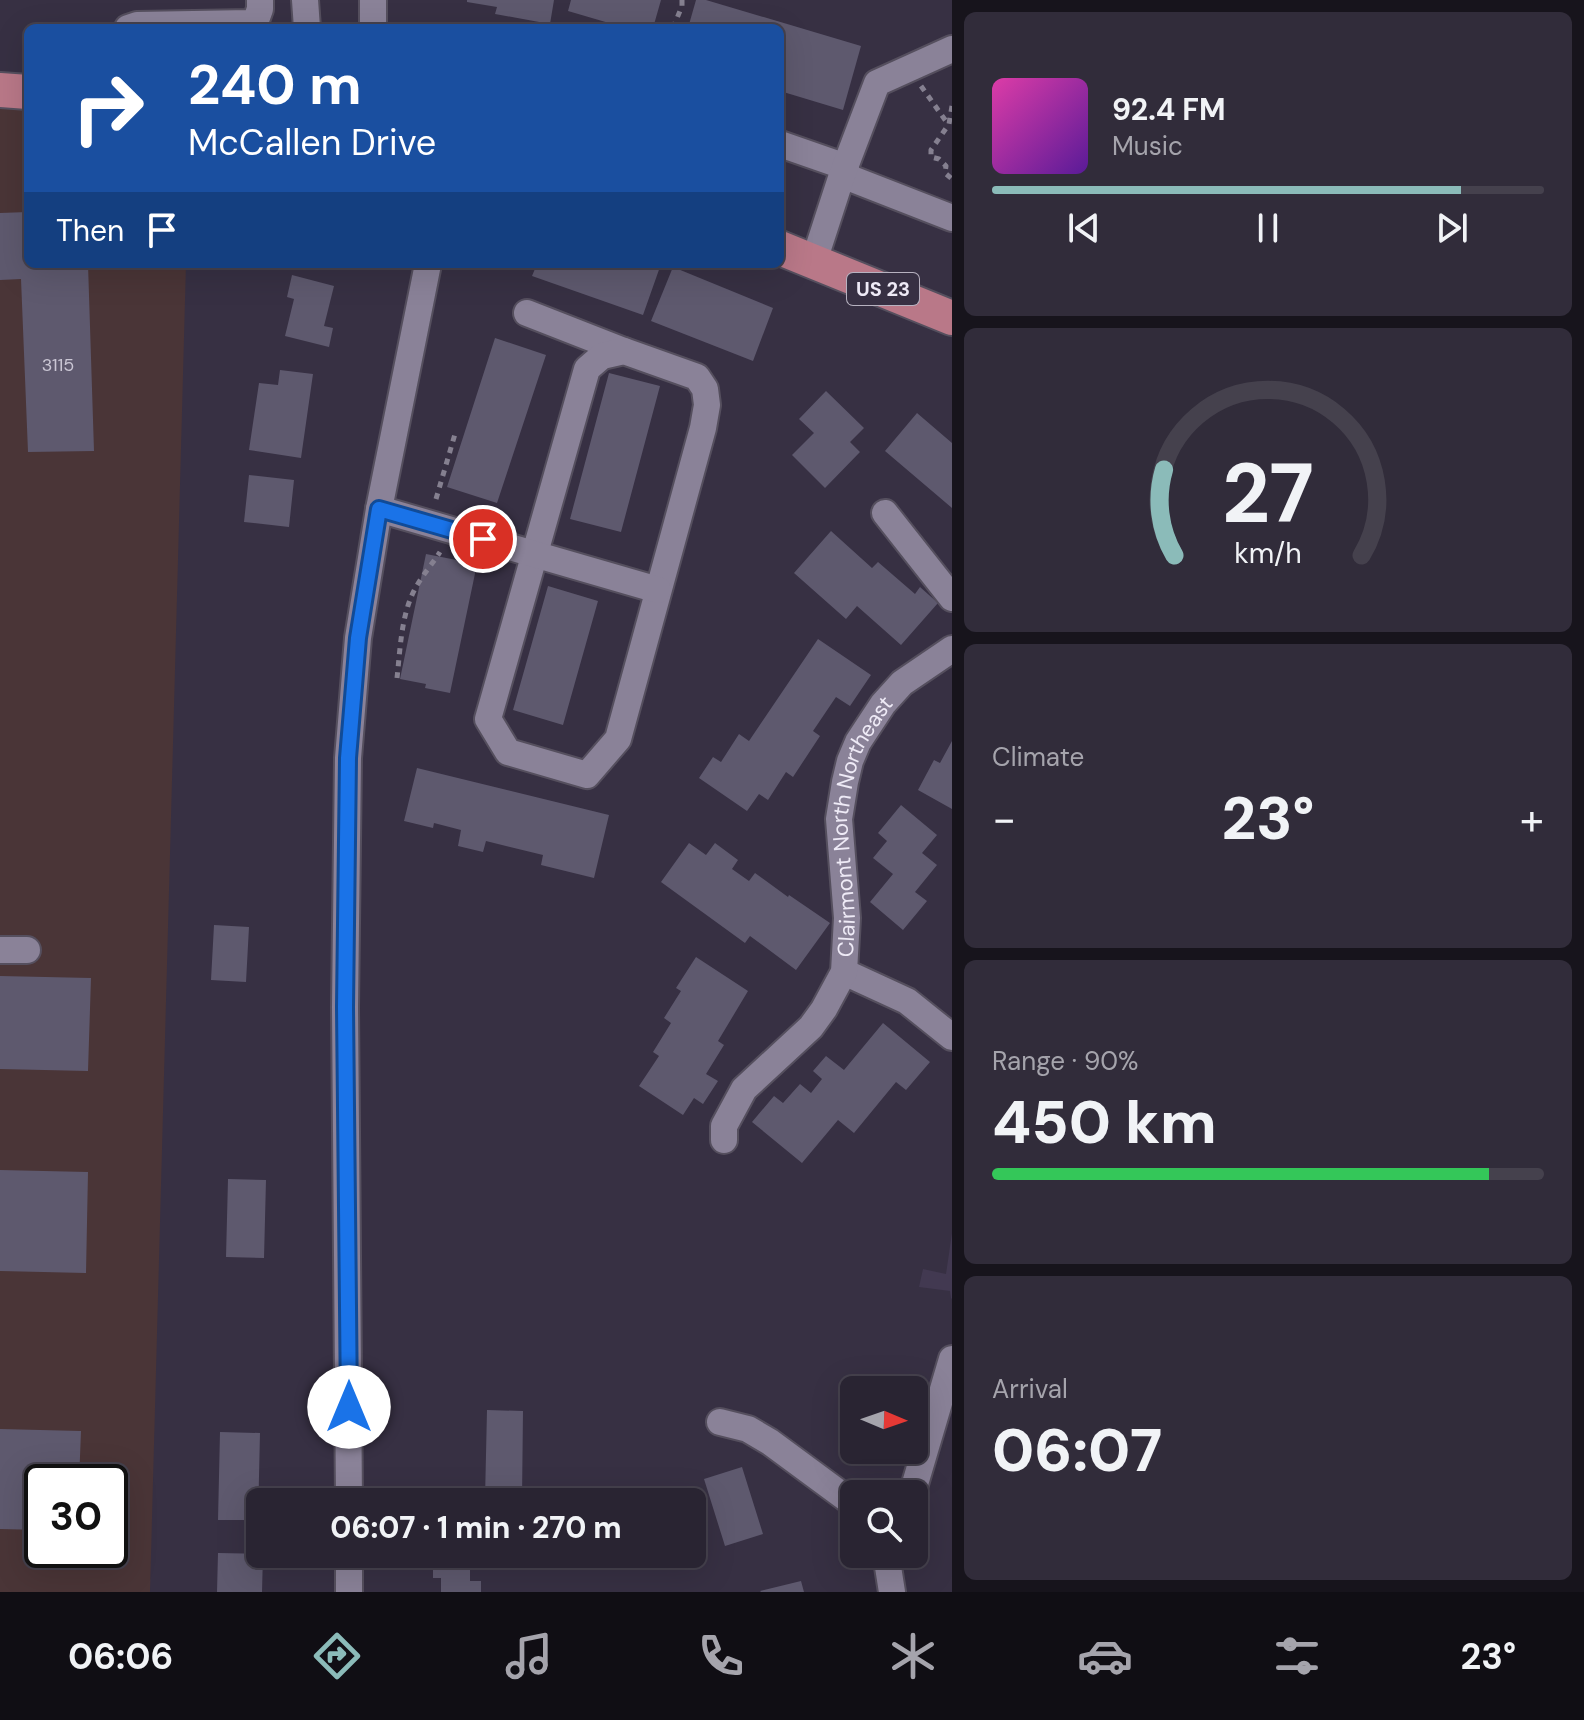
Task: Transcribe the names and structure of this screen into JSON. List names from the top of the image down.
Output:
{
  "streets": {
    "main road": ["US 23"],
    "street": ["Clairmont North Northeast"]
  },
  "house_numbers": ["3115"],
  "north": "right",
  "page": {
    "turn": ["240 m", "McCallen Drive"],
    "song": ["92.4 FM", "Music"],
    "then": "Then",
    "tile": [
      "Climate",
      ["Range · 90%", "450 km"],
      ["Arrival", "06:07"]
    ],
    "heat": ["−", "23°", "+"],
    "limit": "30",
    "trip": "06:07 · 1 min · 270 m",
    "tabs": ["06:06", "23°"],
    "gauge": ["27", "km/h"]
  }
}
